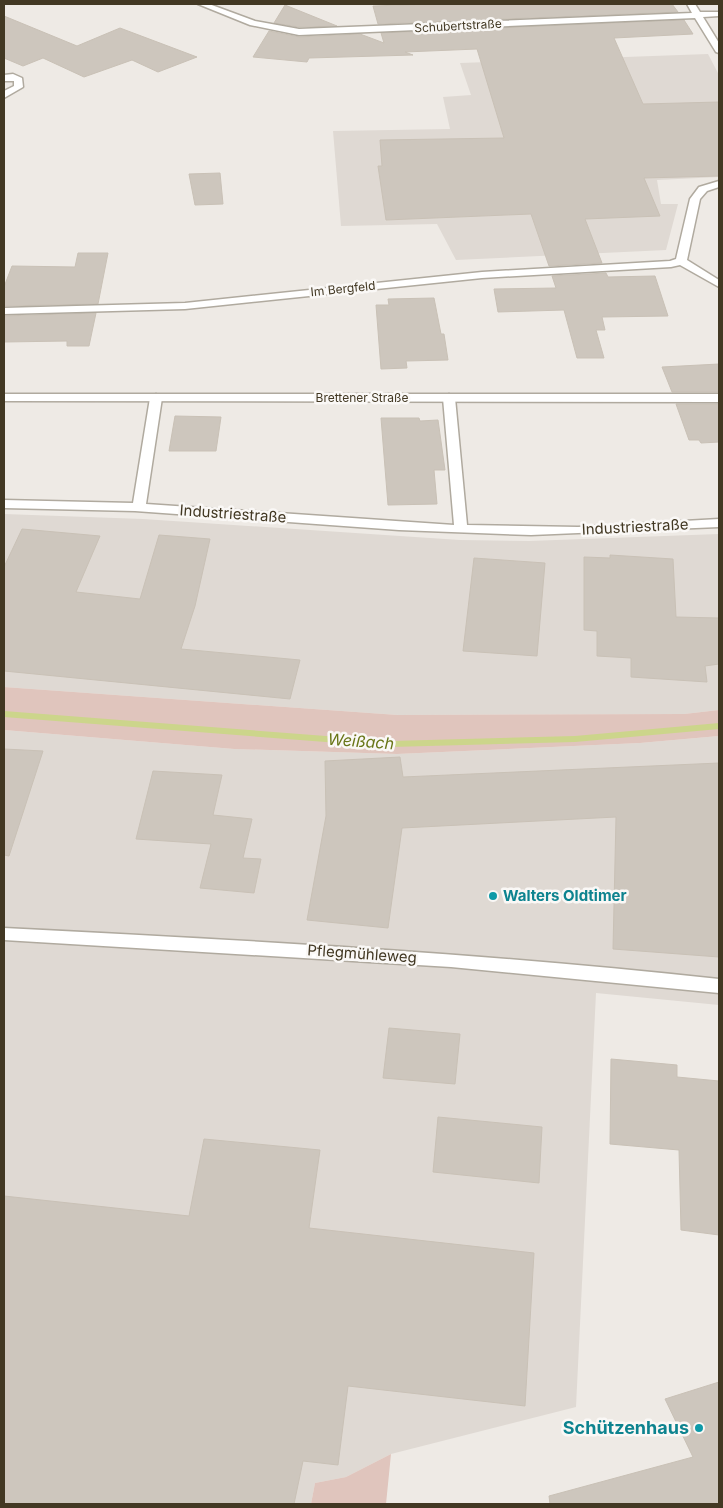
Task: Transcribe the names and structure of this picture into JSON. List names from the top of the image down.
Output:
{
  "streets": {
    "street": [
      "Schubertstraße",
      "Im Bergfeld",
      "Brettener Straße",
      "Industriestraße",
      "Pflegmühleweg"
    ]
  },
  "water": ["Weißach"],
  "places": ["Walters Oldtimer", "Schützenhaus"]
}
